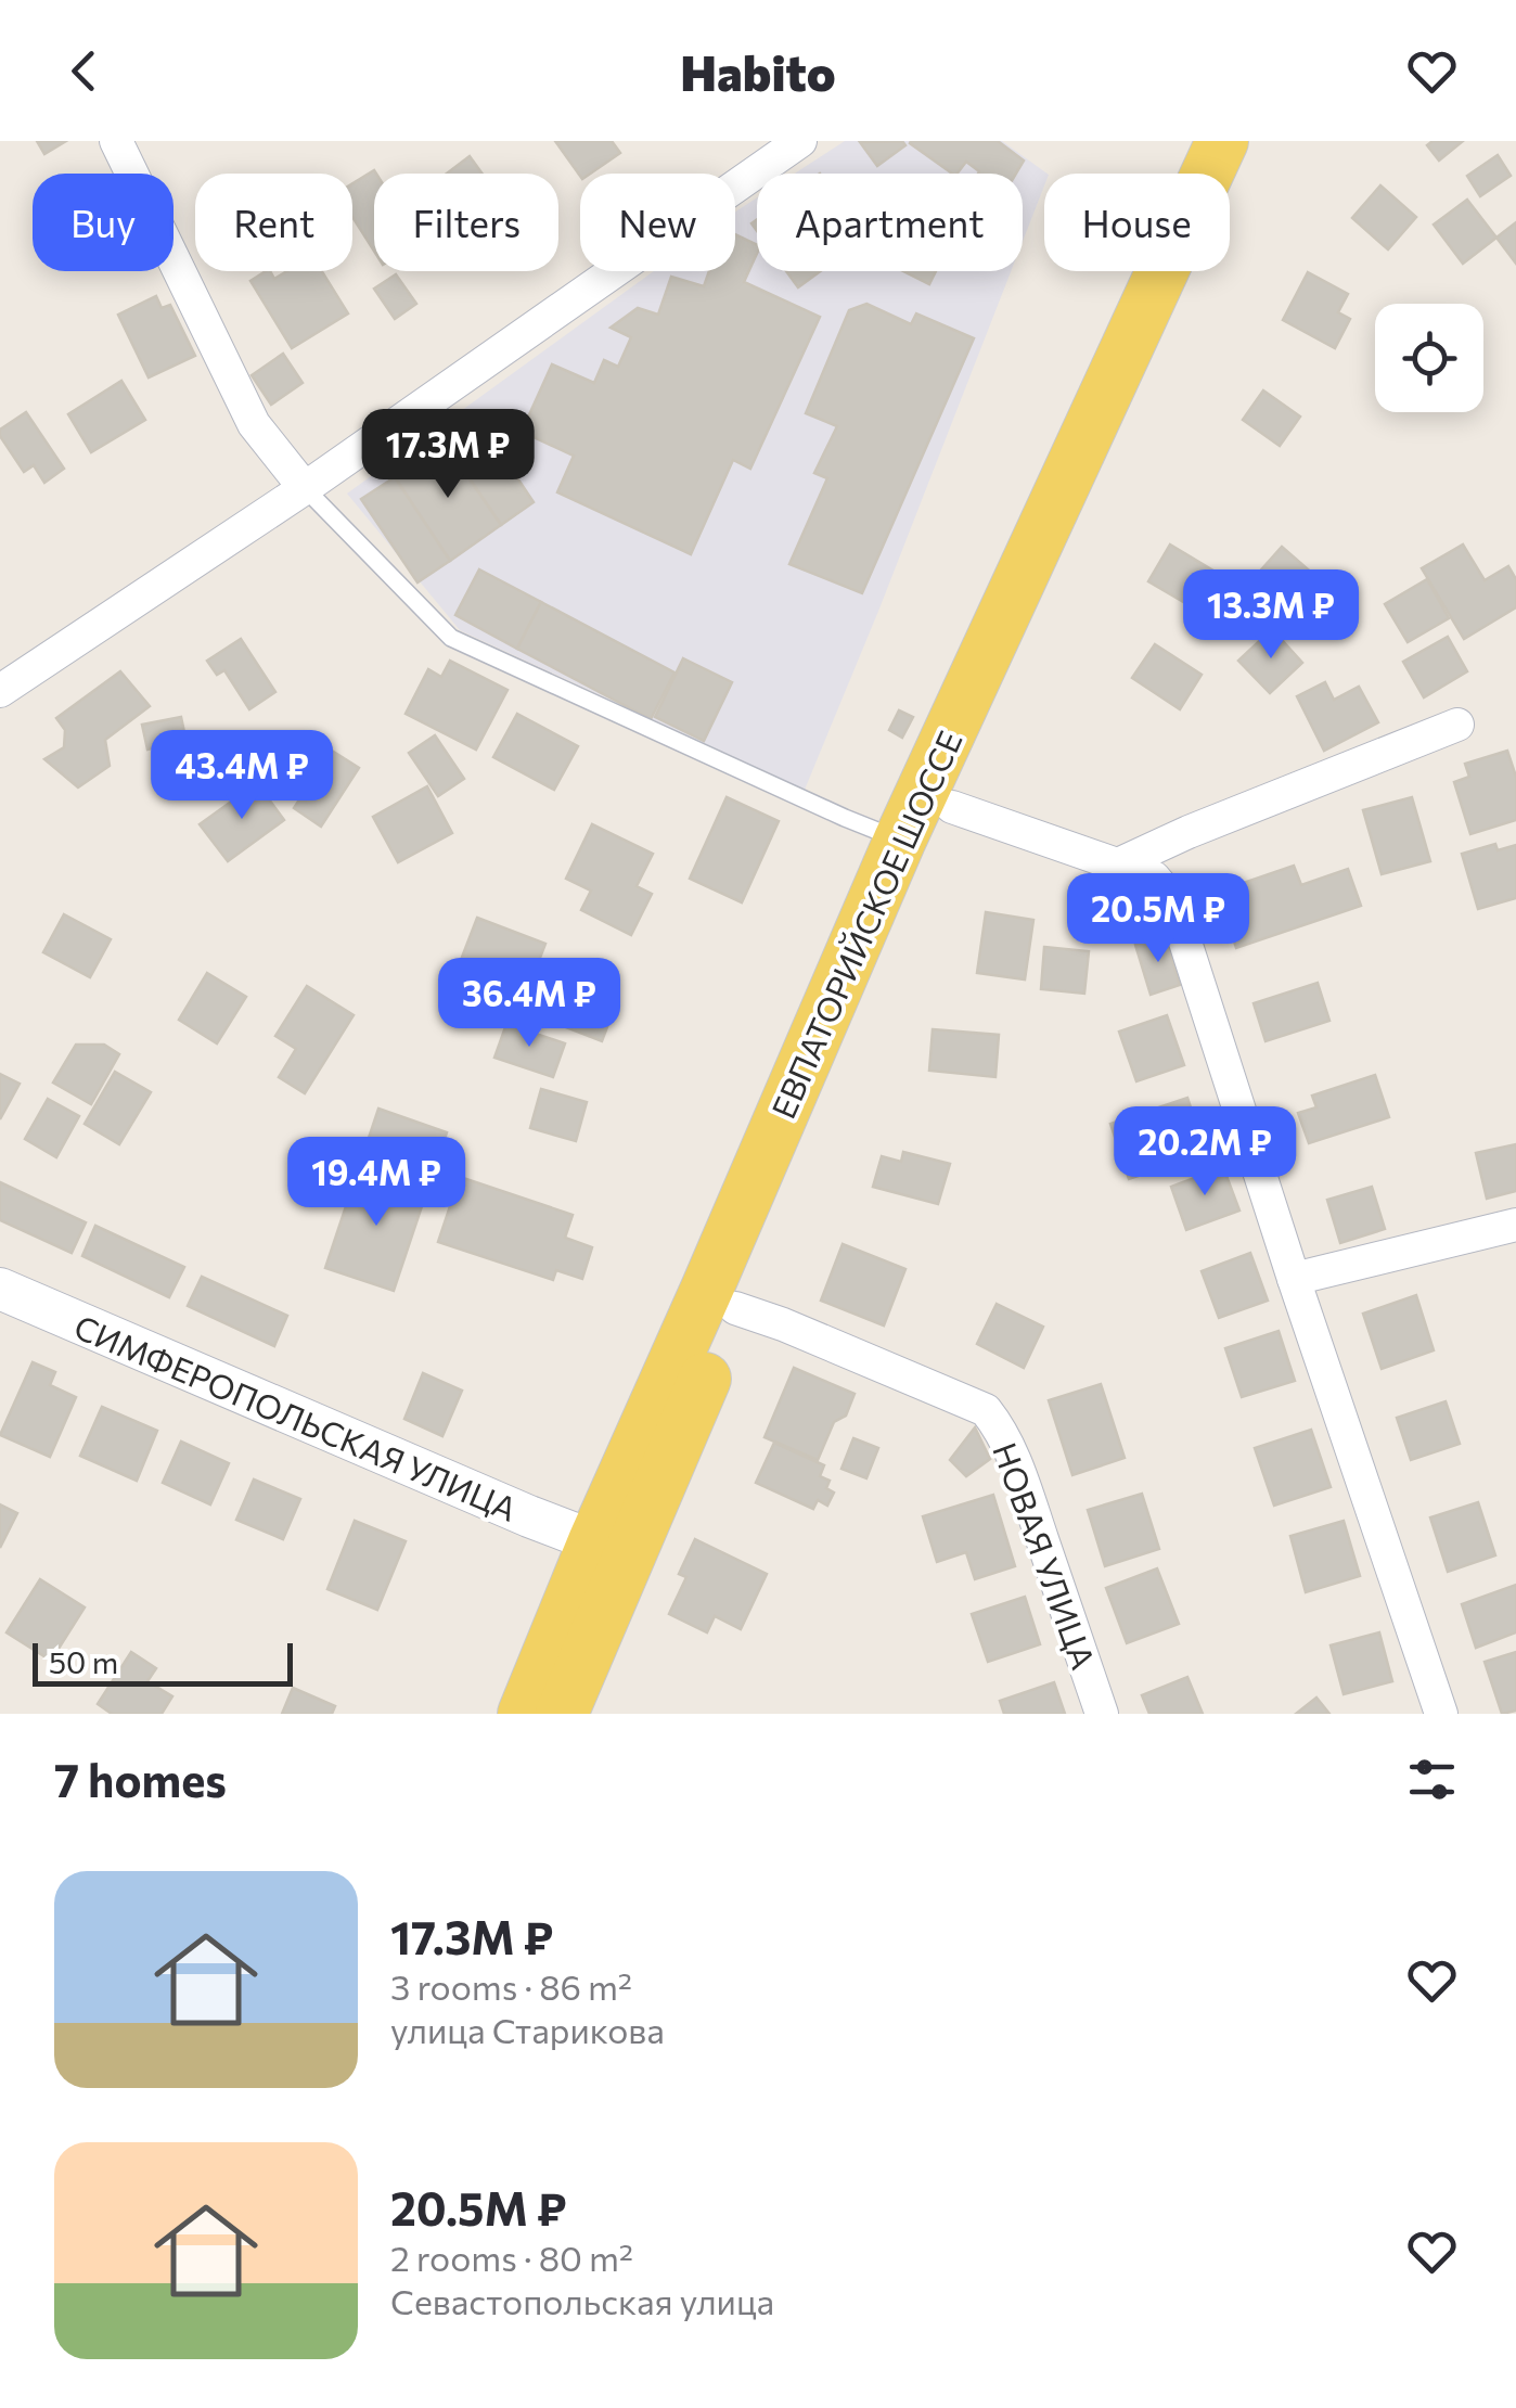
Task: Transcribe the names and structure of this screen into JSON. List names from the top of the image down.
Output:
{
  "streets": {
    "main road": ["ЕВПАТОРИЙСКОЕ ШОССЕ"],
    "street": ["СИМФЕРОПОЛЬСКАЯ УЛИЦА", "НОВАЯ УЛИЦА"]
  },
  "crossings": [
    ["ЕВПАТОРИЙСКОЕ ШОССЕ", "СИМФЕРОПОЛЬСКАЯ УЛИЦА"],
    ["ЕВПАТОРИЙСКОЕ ШОССЕ", "НОВАЯ УЛИЦА"]
  ],
  "scale_bar": "50 m",
  "page": {
    "header": "Habito",
    "chip": [
      "Buy",
      "Rent",
      "Filters",
      "New",
      "Apartment",
      "House"
    ],
    "price": [
      "17.3M ₽",
      "13.3M ₽",
      "43.4M ₽",
      "20.5M ₽",
      "36.4M ₽",
      "20.2M ₽",
      "19.4M ₽"
    ],
    "scale": "50 m",
    "heading": "7 homes",
    "list": [
      {
        "name": "17.3M ₽",
        "note": "3 rooms · 86 m² · улица Старикова"
      },
      {
        "name": "20.5M ₽",
        "note": "2 rooms · 80 m² · Севастопольская улица"
      }
    ]
  }
}
